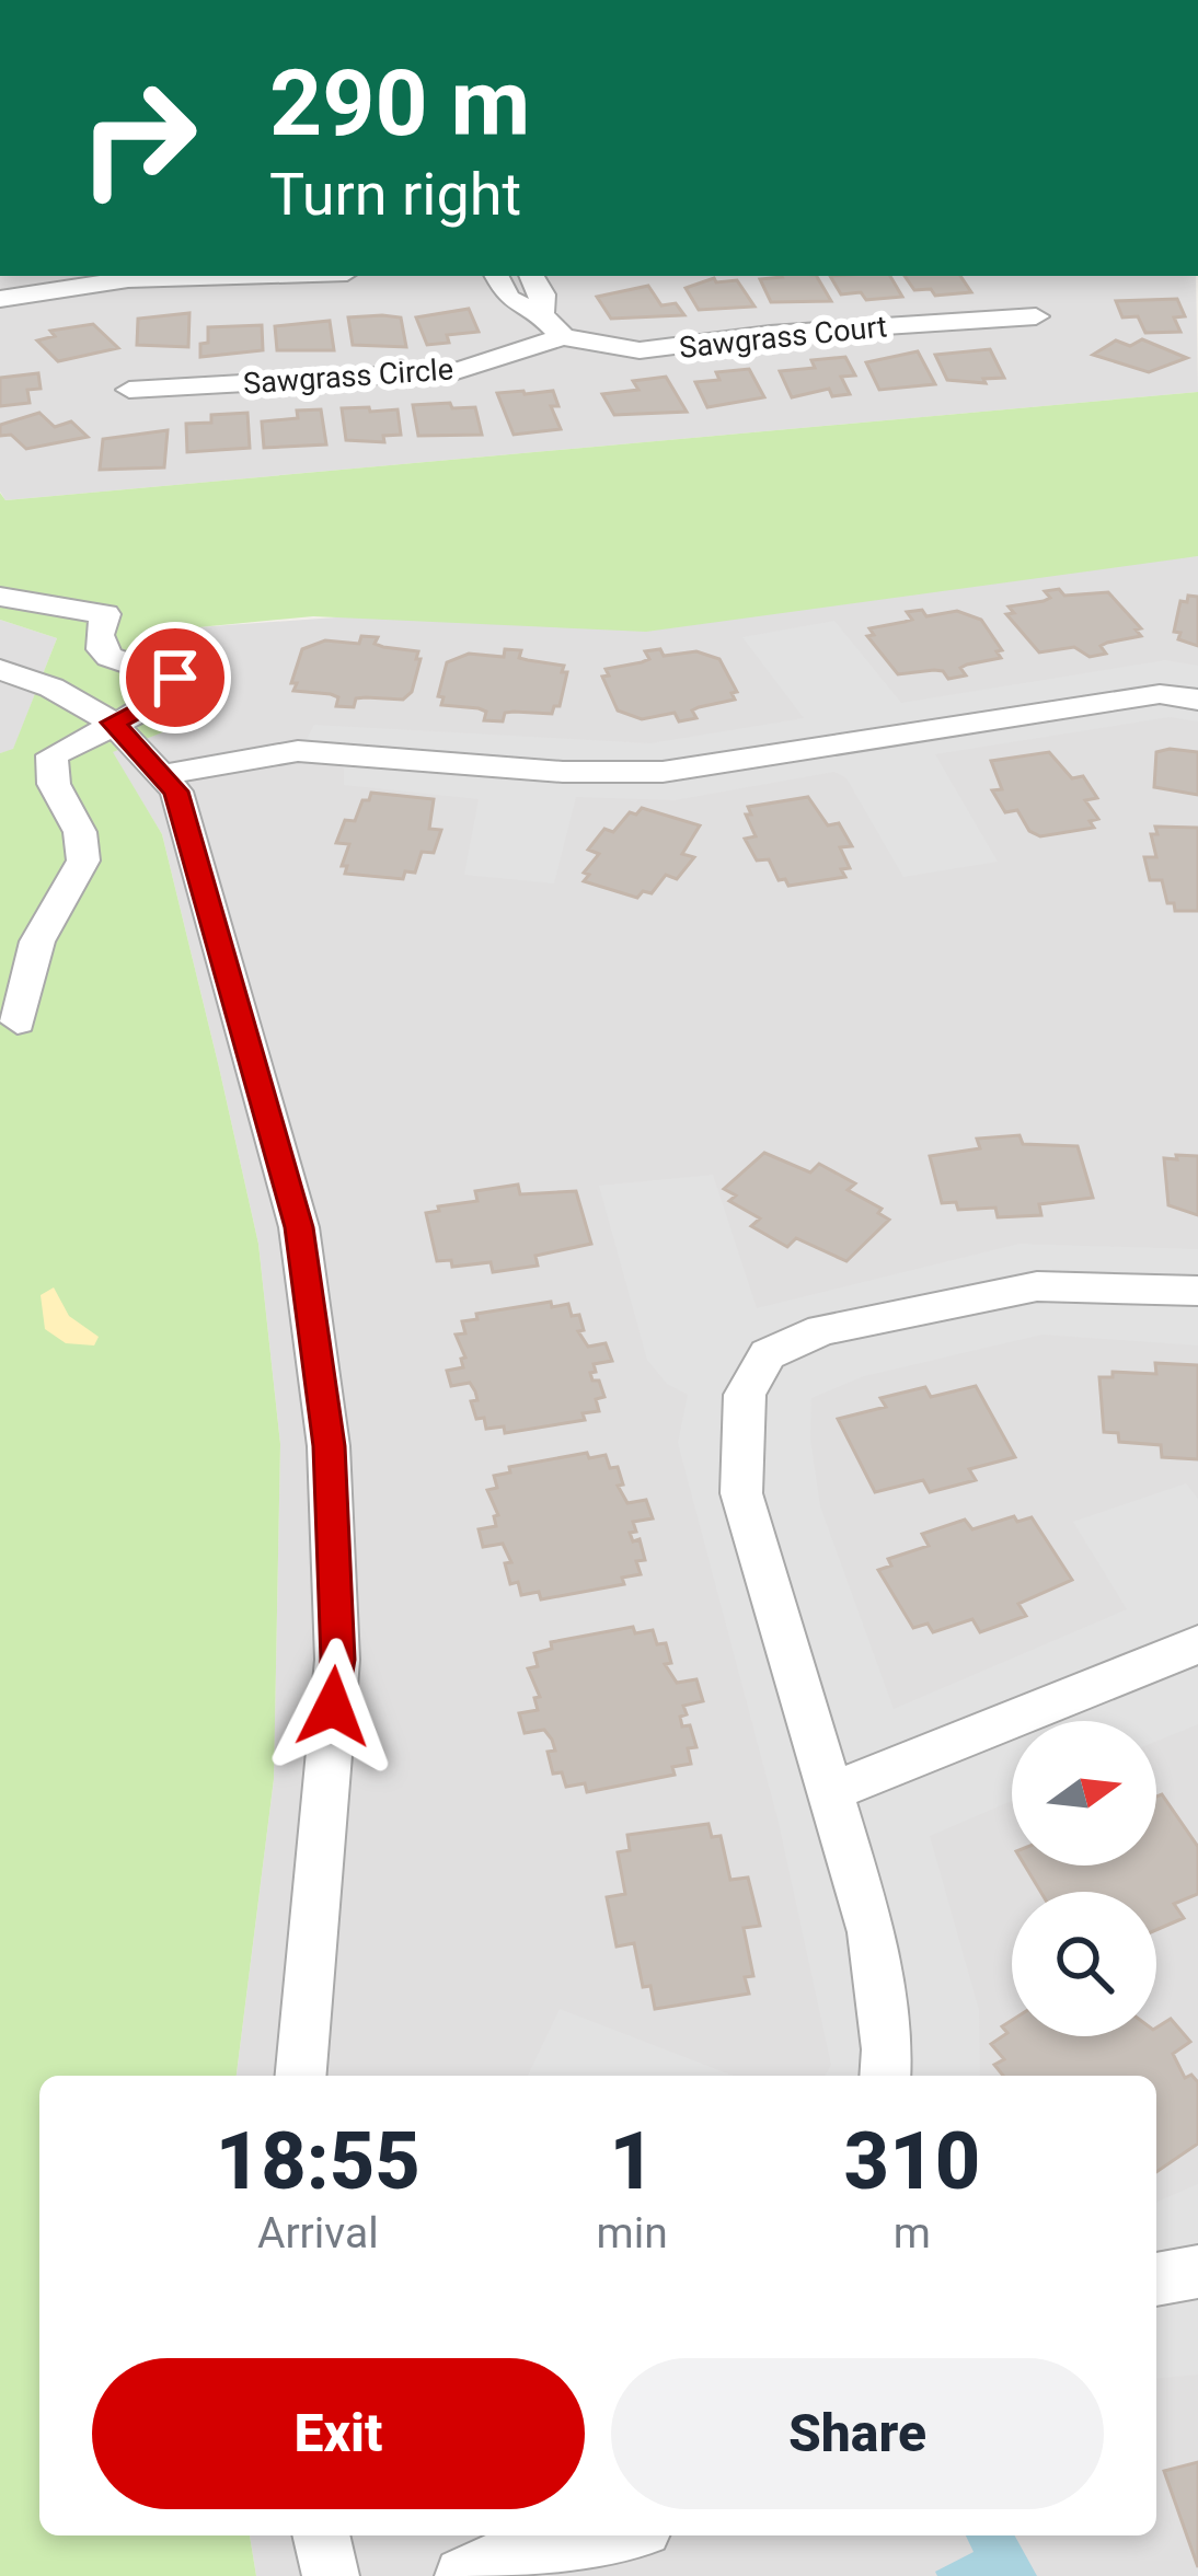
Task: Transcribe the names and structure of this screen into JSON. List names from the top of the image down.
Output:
{
  "streets": {
    "street": ["Sawgrass Court", "Sawgrass Circle"]
  },
  "crossings": [
    ["Sawgrass Court", "Sawgrass Circle"]
  ],
  "north": "right",
  "page": {
    "turn": ["290 m", "Turn right"],
    "eta": [
      "18:55",
      "Arrival",
      "1",
      "min",
      "310",
      "m"
    ],
    "buttons": ["Exit", "Share"]
  }
}
